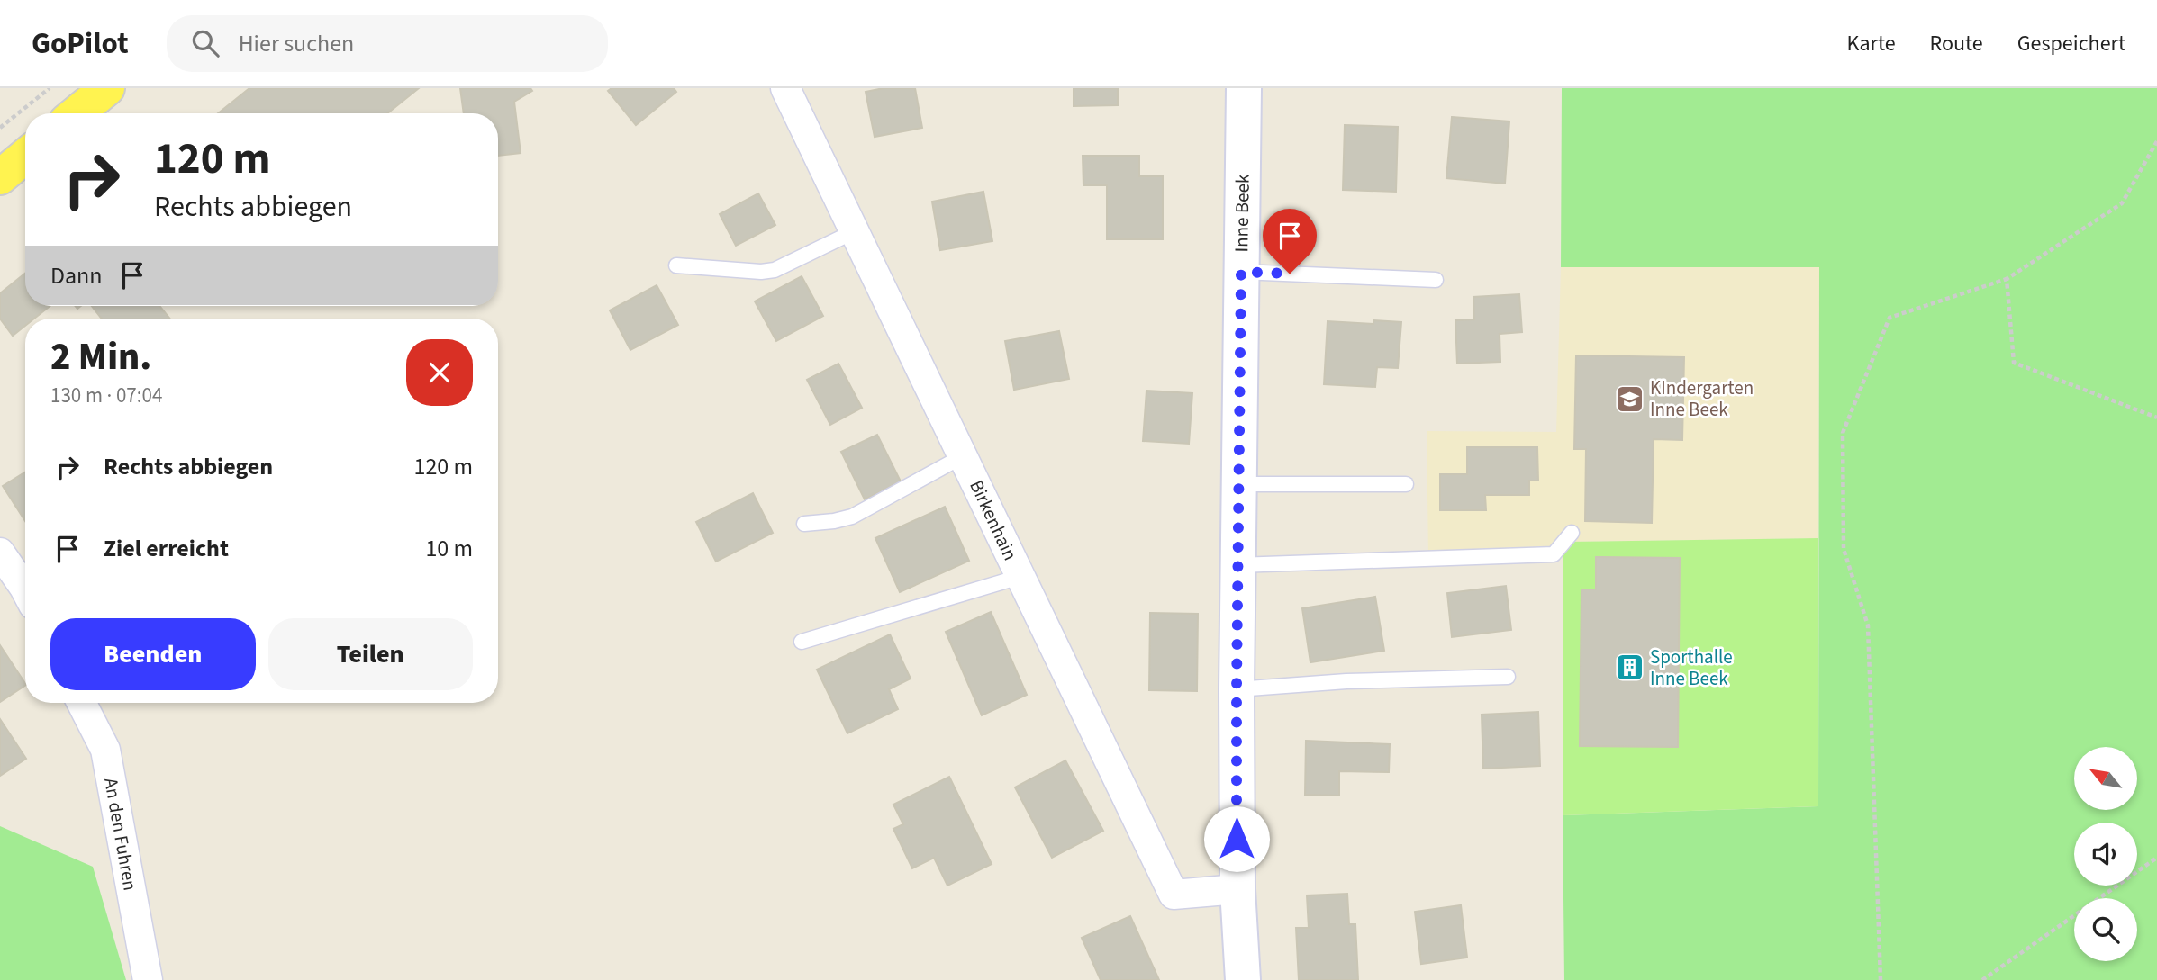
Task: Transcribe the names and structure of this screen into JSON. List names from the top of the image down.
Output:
{
  "streets": {
    "street": ["Inne Beek", "Birkenhain", "An den Fuhren"]
  },
  "crossings": [
    ["Inne Beek", "Birkenhain"]
  ],
  "places": {
    "school or university": ["KIndergarten Inne Beek"],
    "building": ["Sporthalle Inne Beek"]
  },
  "north": "top left",
  "page": {
    "header": "GoPilot",
    "search": "Hier suchen",
    "nav": ["Karte", "Route", "Gespeichert"],
    "turn": ["120 m", "Rechts abbiegen"],
    "then": "Dann",
    "heading": ["2 Min.", "130 m · 07:04"],
    "list": [
      {
        "name": "Rechts abbiegen",
        "value": "120 m"
      },
      {
        "name": "Ziel erreicht",
        "value": "10 m"
      }
    ],
    "buttons": ["Beenden", "Teilen"]
  }
}
